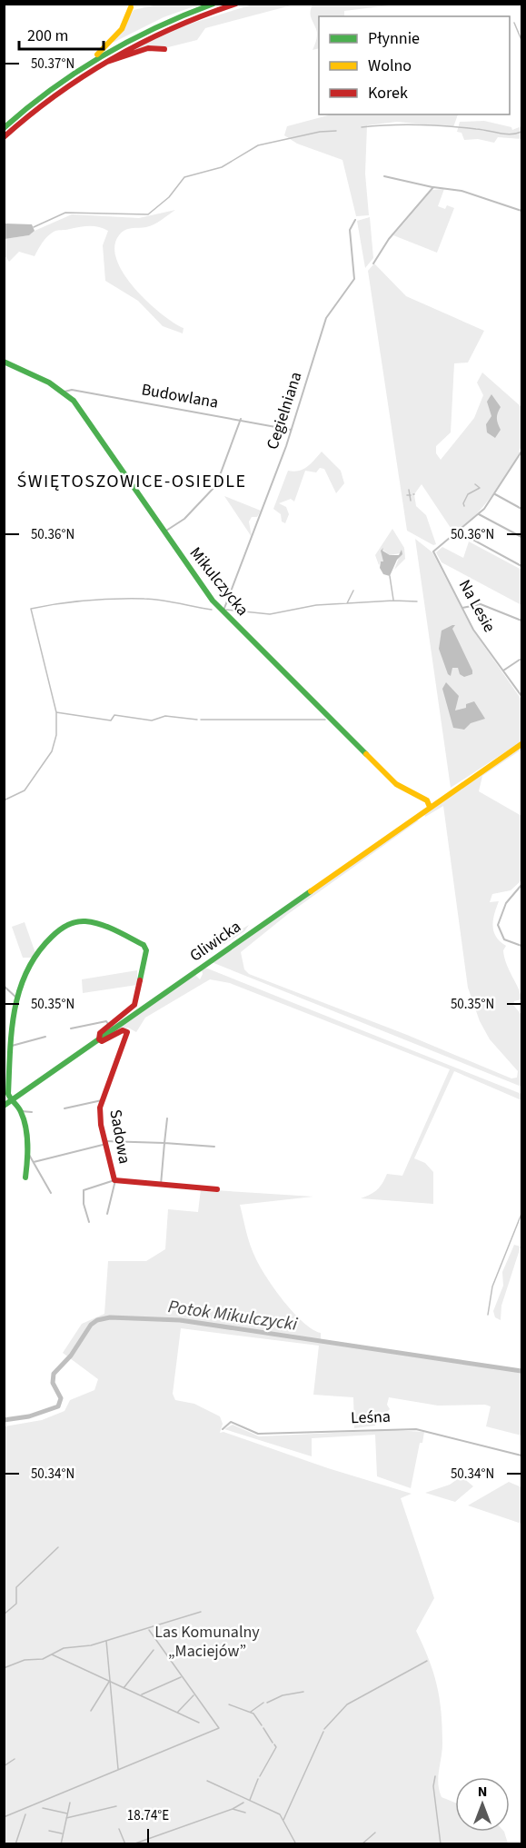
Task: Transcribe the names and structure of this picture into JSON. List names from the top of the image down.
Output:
{
  "streets": {
    "main road": ["Mikulczycka", "Gliwicka", "Sadowa"],
    "street": [
      "Budowlana",
      "Cegielniana",
      "Na Lesie",
      "Leśna"
    ]
  },
  "crossings": [
    ["Budowlana", "Cegielniana"],
    ["Budowlana", "Mikulczycka"],
    ["Cegielniana", "Mikulczycka"],
    ["Mikulczycka", "Gliwicka"],
    ["Gliwicka", "Sadowa"]
  ],
  "districts": ["ŚWIĘTOSZOWICE-OSIEDLE"],
  "water": ["Potok Mikulczycki"],
  "parks": ["Las Komunalny „Maciejów”"],
  "legend": ["Płynnie", "Wolno", "Korek"],
  "scale_bar": "200 m",
  "north": "top",
  "coordinates": [
    "50.37°N",
    "50.36°N",
    "50.35°N",
    "50.34°N",
    "18.74°E"
  ]
}
